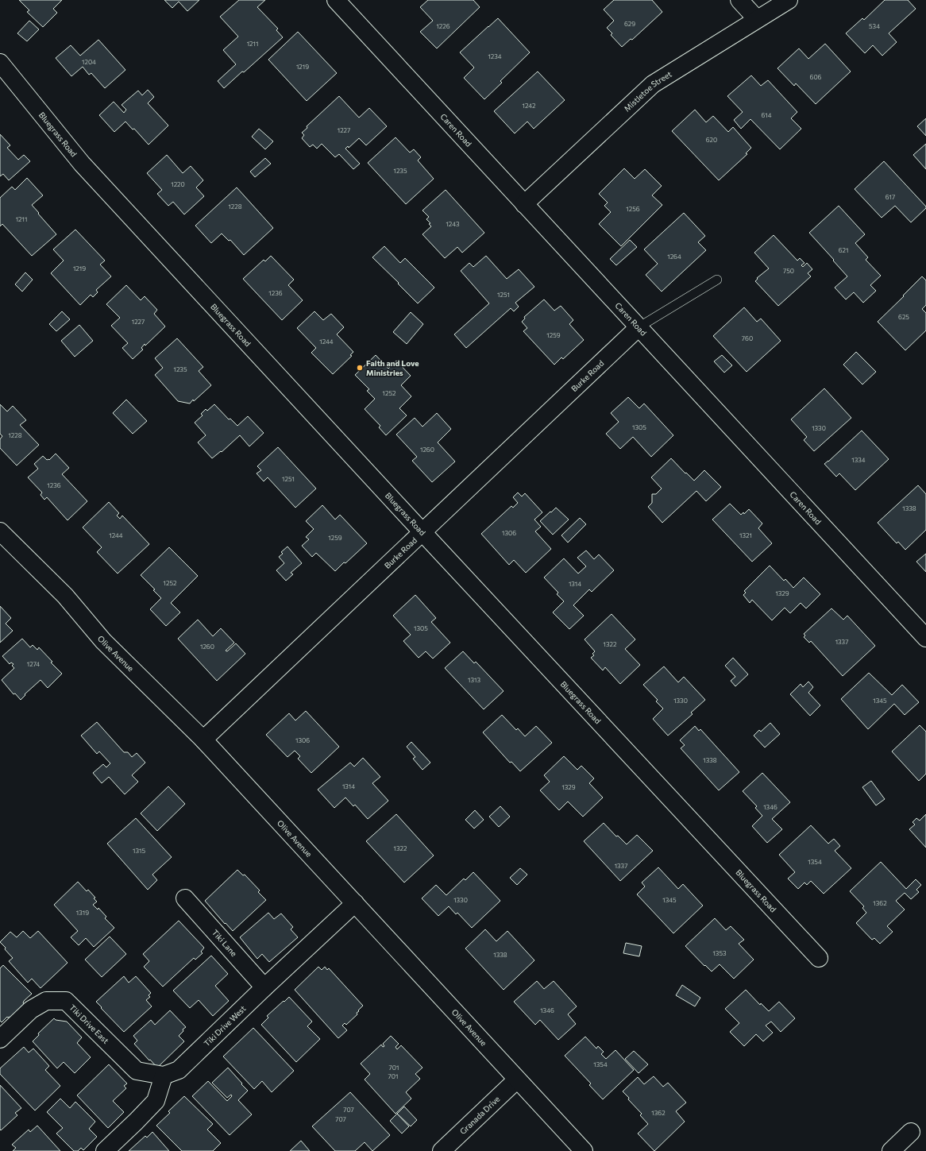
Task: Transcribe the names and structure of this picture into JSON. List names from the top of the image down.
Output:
{
  "streets": {
    "street": [
      "Mistletoe Street",
      "Caren Road",
      "Bluegrass Road",
      "Burke Road",
      "Olive Avenue",
      "Tiki Lane",
      "Tiki Drive East",
      "Tiki Drive West",
      "Granada Drive"
    ]
  },
  "crossings": [
    ["Mistletoe Street", "Caren Road"],
    ["Caren Road", "Burke Road"],
    ["Bluegrass Road", "Burke Road"],
    ["Burke Road", "Olive Avenue"],
    ["Olive Avenue", "Tiki Drive West"],
    ["Olive Avenue", "Granada Drive"],
    ["Tiki Lane", "Tiki Drive West"],
    ["Tiki Drive East", "Tiki Drive West"]
  ],
  "places": ["Faith and Love Ministries"],
  "house_numbers": [
    "629",
    "1226",
    "534",
    "1211",
    "1234",
    "1204",
    "1219",
    "606",
    "1242",
    "614",
    "1227",
    "620",
    "1235",
    "1220",
    "617",
    "1228",
    "1256",
    "1211",
    "1243",
    "621",
    "1264",
    "1219",
    "750",
    "1236",
    "1251",
    "625",
    "1227",
    "1259",
    "760",
    "1244",
    "1235",
    "1252",
    "1305",
    "1330",
    "1228",
    "1260",
    "1334",
    "1251",
    "1236",
    "1338",
    "1306",
    "1244",
    "1321",
    "1259",
    "1252",
    "1314",
    "1329",
    "1305",
    "1337",
    "1322",
    "1260",
    "1274",
    "1313",
    "1330",
    "1345",
    "1306",
    "1338",
    "1314",
    "1329",
    "1346",
    "1322",
    "1315",
    "1354",
    "1337",
    "1330",
    "1345",
    "1362",
    "1319",
    "1353",
    "1338",
    "1346",
    "1354",
    "701",
    "701",
    "707",
    "1362",
    "707"
  ]
}
